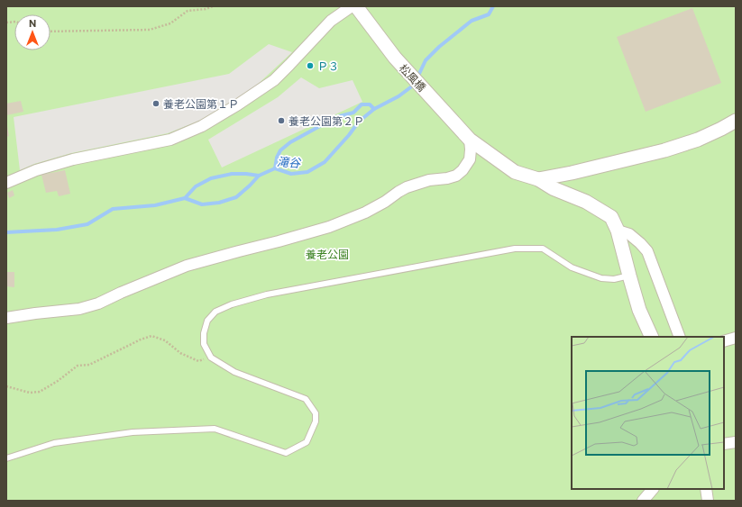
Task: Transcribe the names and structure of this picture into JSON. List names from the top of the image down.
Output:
{
  "streets": {
    "street": ["松風橋"]
  },
  "water": ["滝谷"],
  "parks": ["養老公園"],
  "places": ["Ｐ３", "養老公園第１Ｐ", "養老公園第２Ｐ"],
  "north": "top"
}
